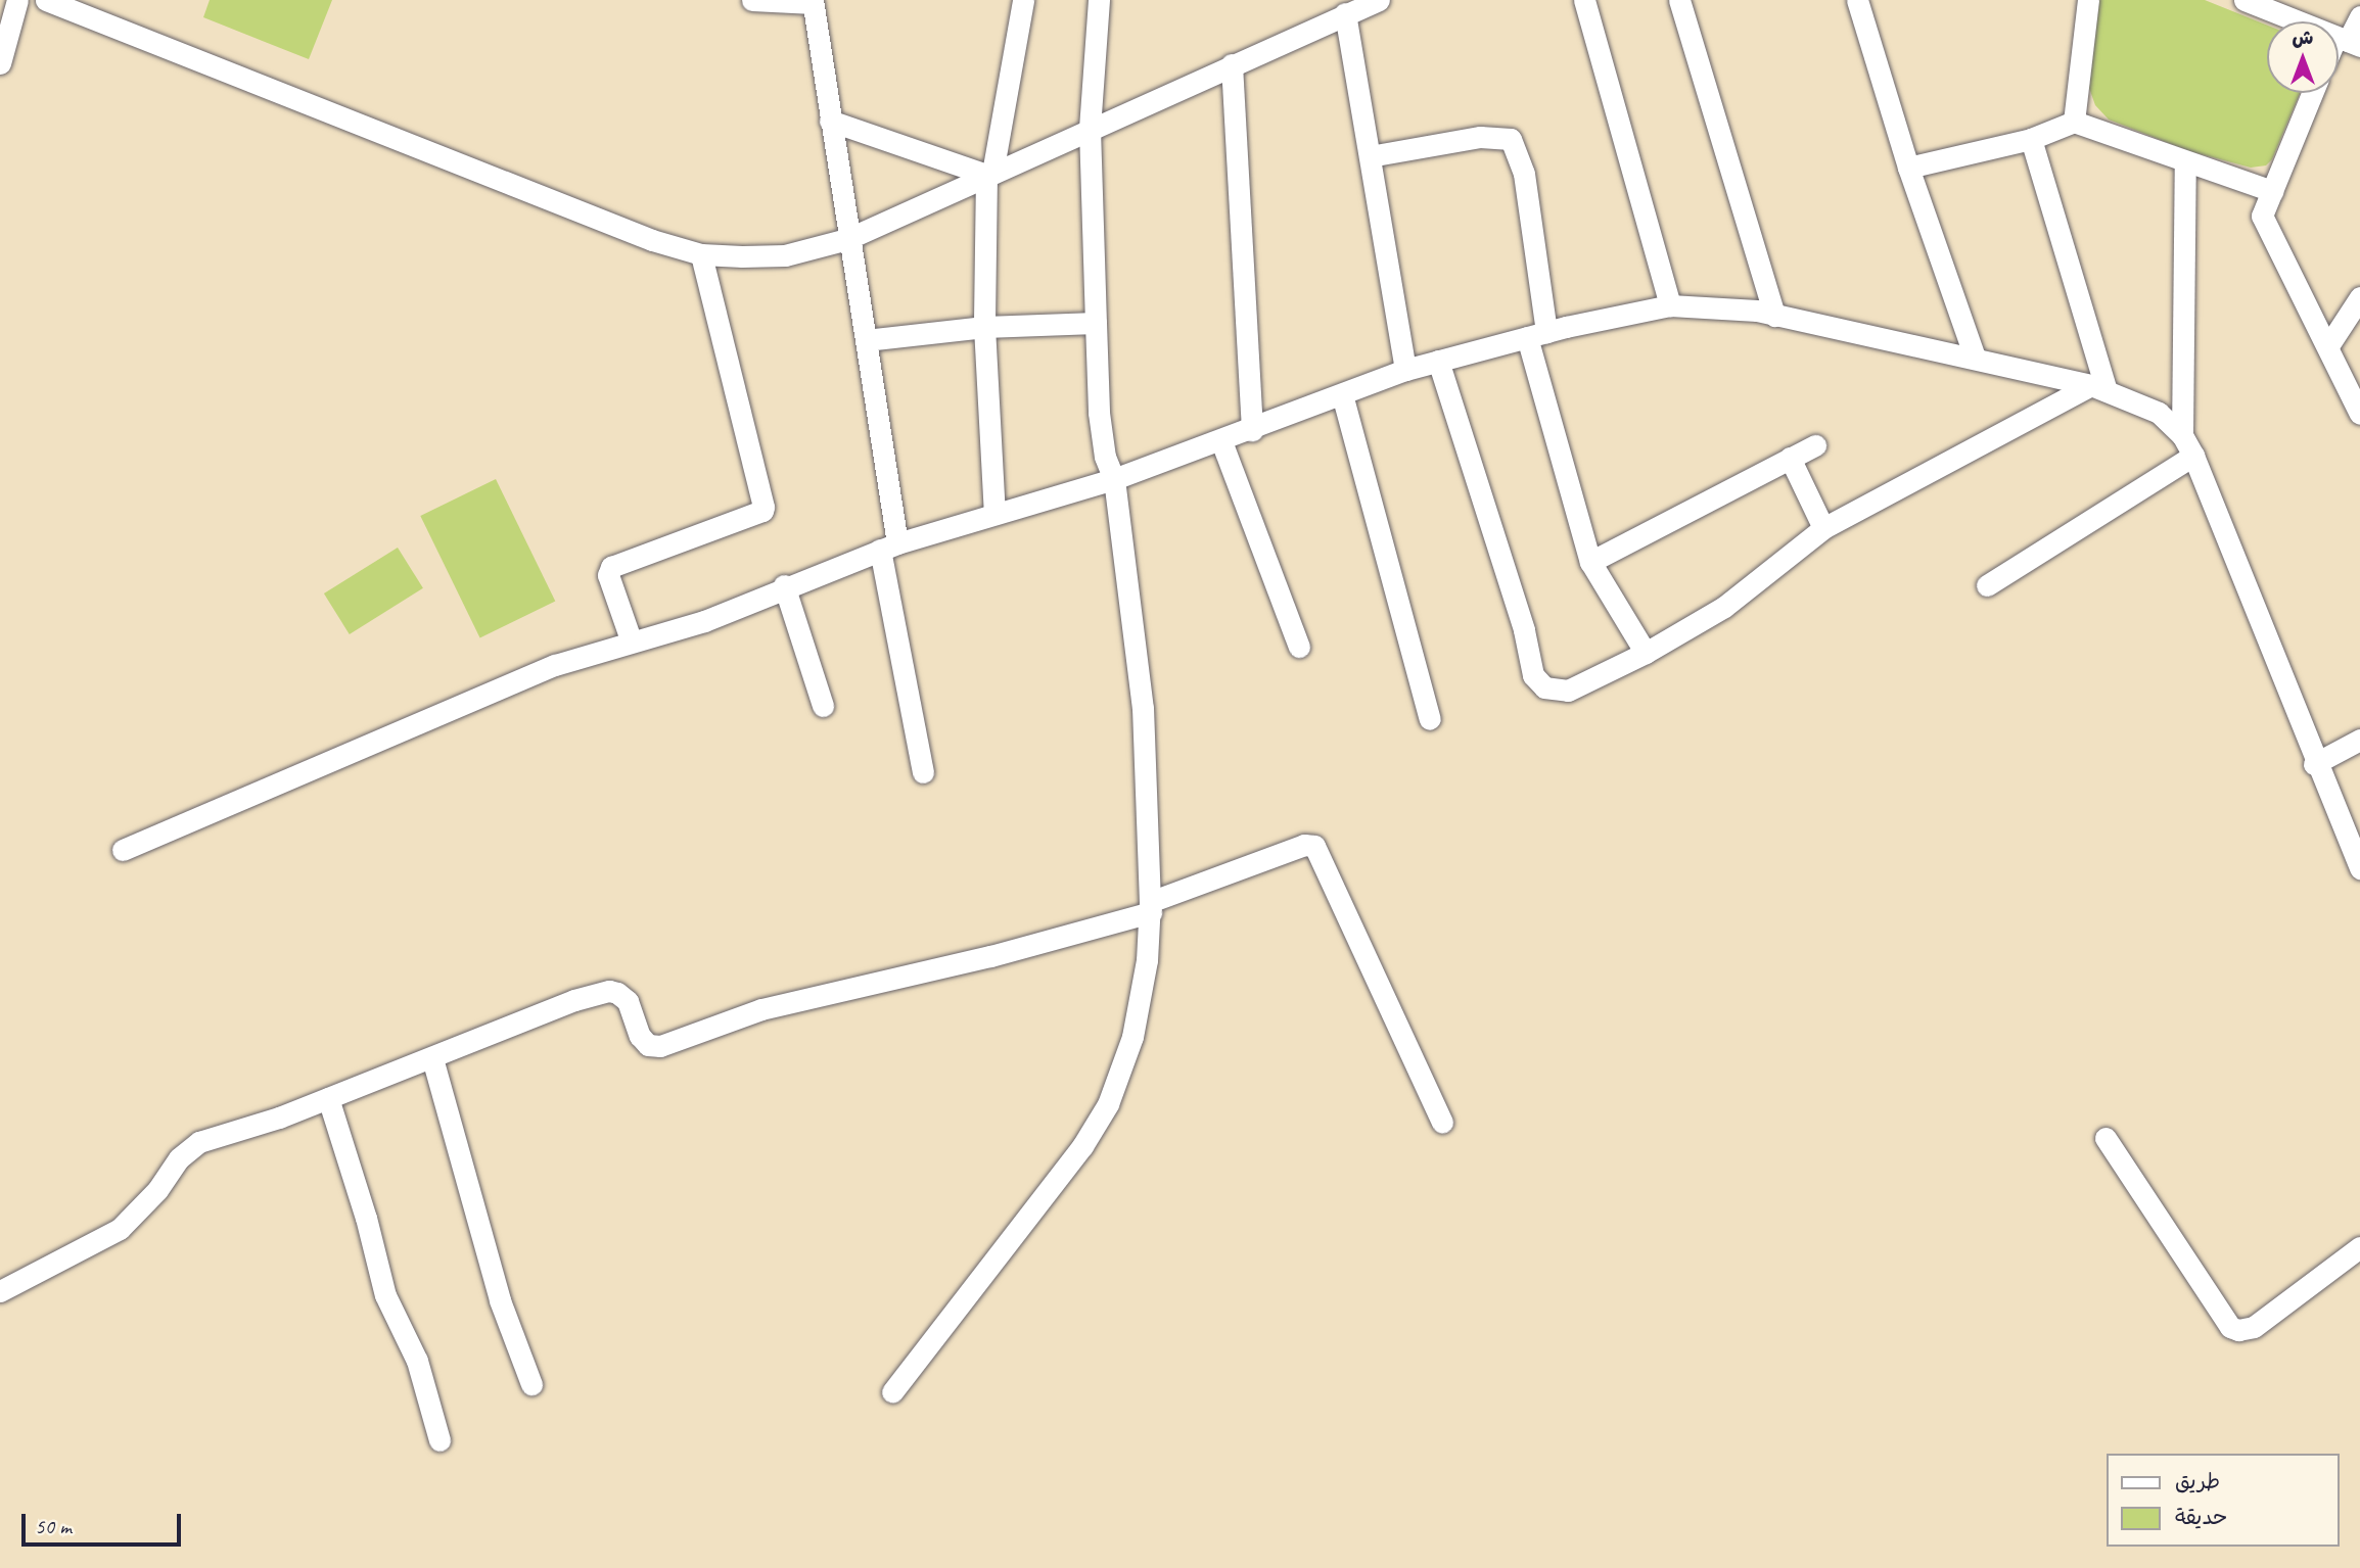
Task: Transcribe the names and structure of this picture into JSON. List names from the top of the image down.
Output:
{
  "legend": ["طريق", "حديقة"],
  "scale_bar": "50 m",
  "north": "top"
}
